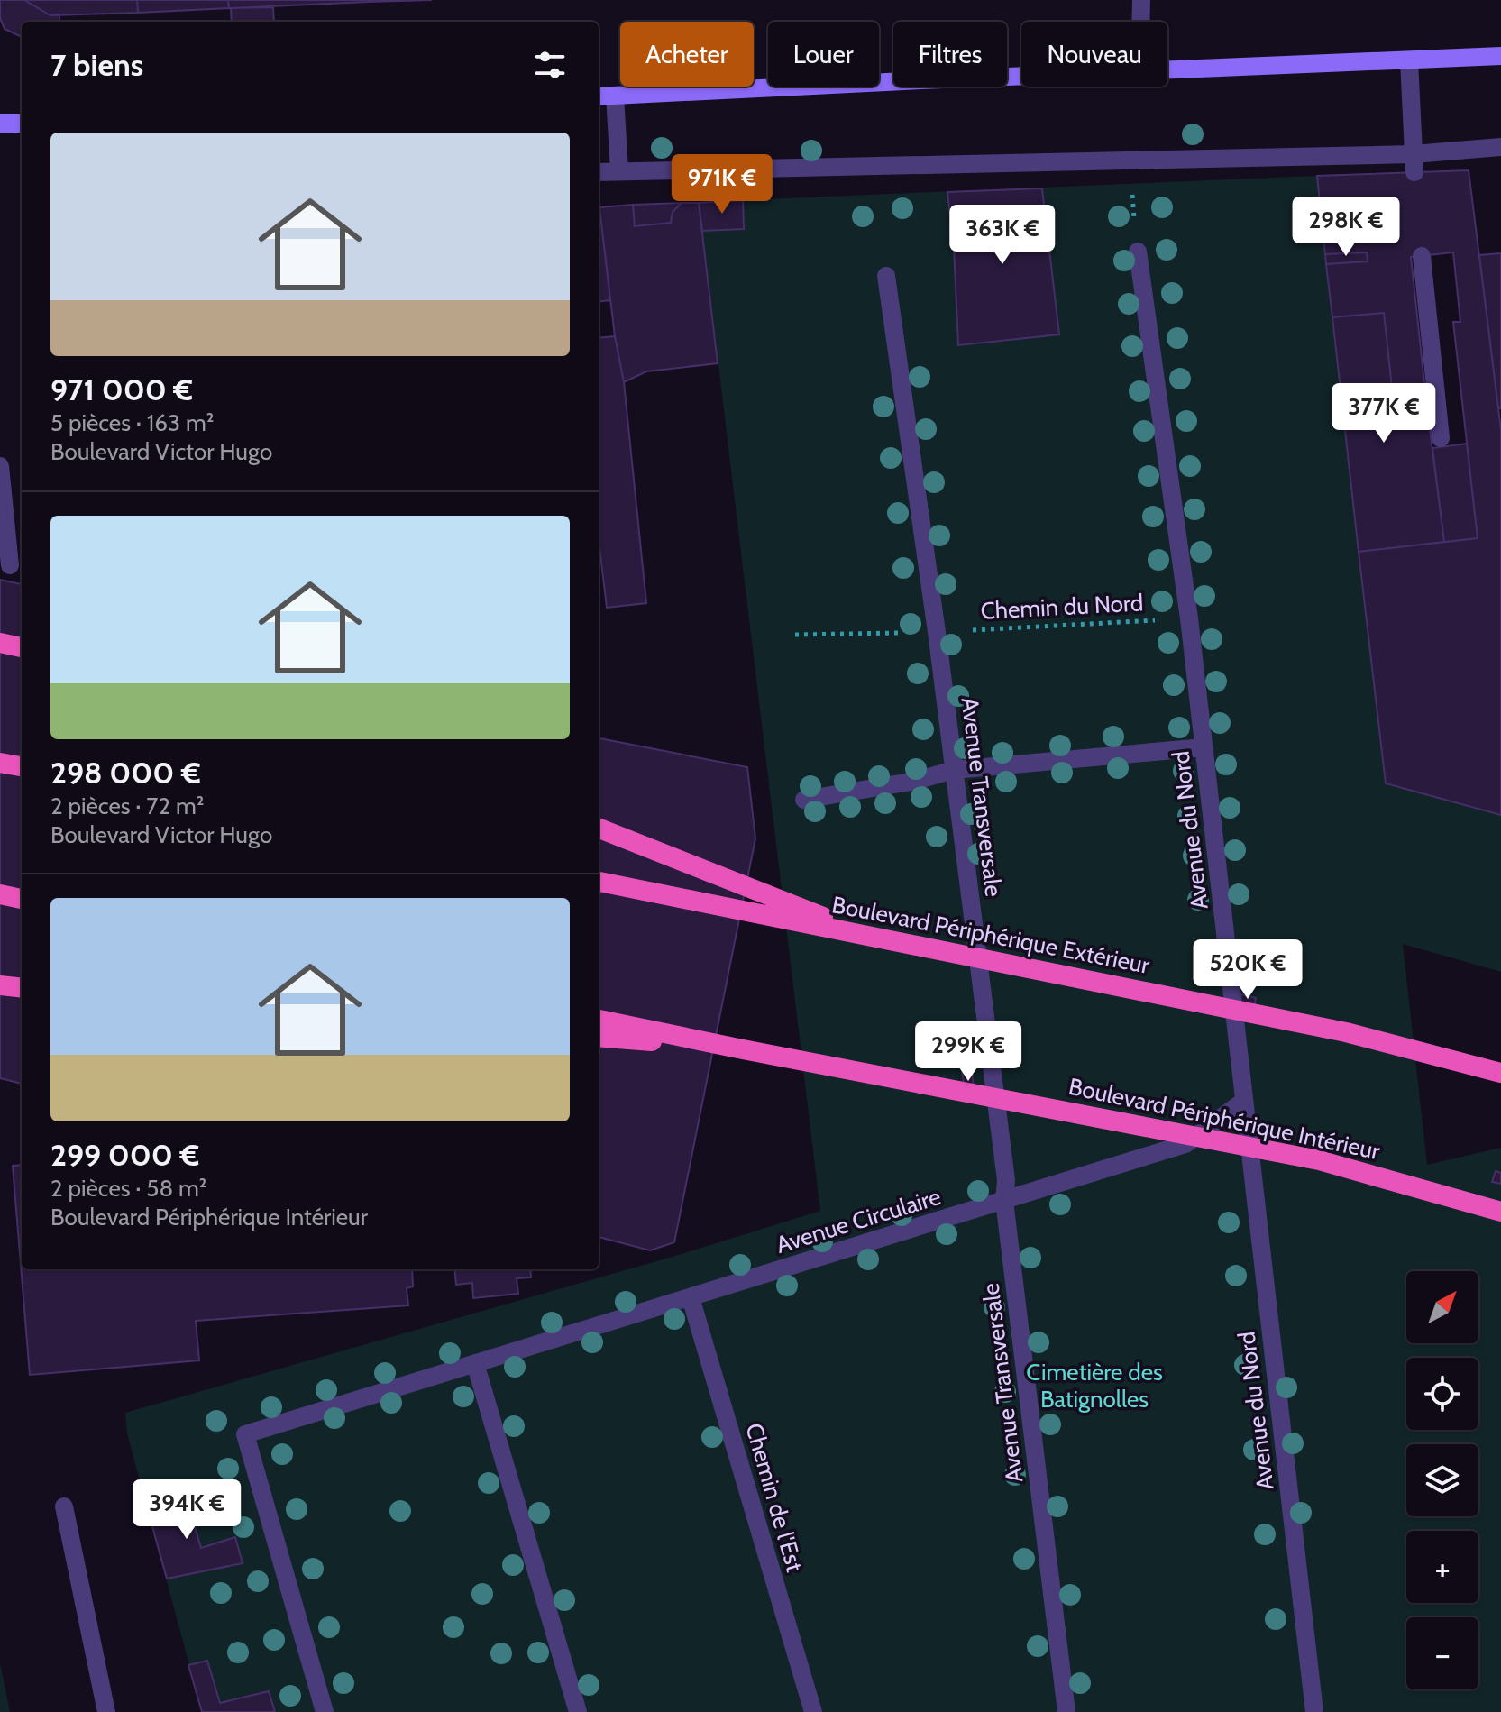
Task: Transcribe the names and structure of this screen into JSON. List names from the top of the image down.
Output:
{
  "streets": {
    "highway": ["Boulevard Périphérique Extérieur", "Boulevard Périphérique Intérieur"],
    "street": [
      "Avenue Transversale",
      "Avenue du Nord",
      "Avenue Circulaire",
      "Chemin de l'Est"
    ],
    "path": ["Chemin du Nord"]
  },
  "crossings": [
    ["Chemin du Nord", "Avenue Transversale"],
    ["Chemin du Nord", "Avenue du Nord"],
    ["Avenue Transversale", "Avenue Circulaire"],
    ["Avenue du Nord", "Avenue Circulaire"],
    ["Avenue Circulaire", "Chemin de l'Est"]
  ],
  "parks": ["Cimetière des Batignolles"],
  "north": "top right",
  "page": {
    "chip": [
      "Acheter",
      "Louer",
      "Filtres",
      "Nouveau"
    ],
    "heading": "7 biens",
    "list": [
      {
        "name": "971 000 €",
        "note": "5 pièces · 163 m² · Boulevard Victor Hugo"
      },
      {
        "name": "298 000 €",
        "note": "2 pièces · 72 m² · Boulevard Victor Hugo"
      },
      {
        "name": "299 000 €",
        "note": "2 pièces · 58 m² · Boulevard Périphérique Intérieur"
      }
    ],
    "price": [
      "971K €",
      "298K €",
      "363K €",
      "377K €",
      "520K €",
      "299K €",
      "394K €"
    ],
    "map_buttons": ["+", "−"]
  }
}
